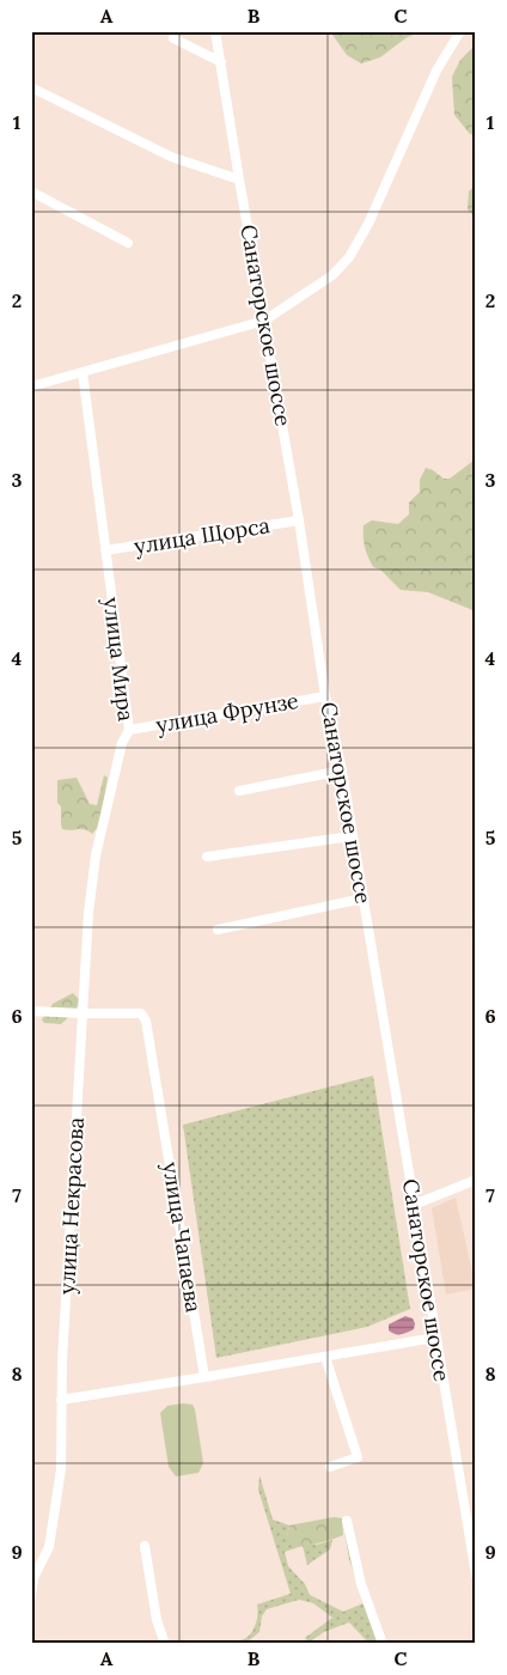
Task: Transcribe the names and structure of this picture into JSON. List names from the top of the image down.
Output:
{
  "streets": {
    "street": [
      "Санаторское шоссе",
      "улица Щорса",
      "улица Мира",
      "улица Фрунзе",
      "улица Некрасова",
      "улица Чапаева"
    ]
  },
  "crossings": [
    ["Санаторское шоссе", "улица Щорса"],
    ["Санаторское шоссе", "улица Фрунзе"],
    ["улица Щорса", "улица Мира"],
    ["улица Мира", "улица Фрунзе"],
    ["улица Мира", "улица Некрасова"],
    ["улица Мира", "улица Чапаева"],
    ["улица Некрасова", "улица Чапаева"]
  ],
  "grid": {
    "columns": ["A", "B", "C"],
    "rows": [
      "1",
      "2",
      "3",
      "4",
      "5",
      "6",
      "7",
      "8",
      "9"
    ]
  }
}
